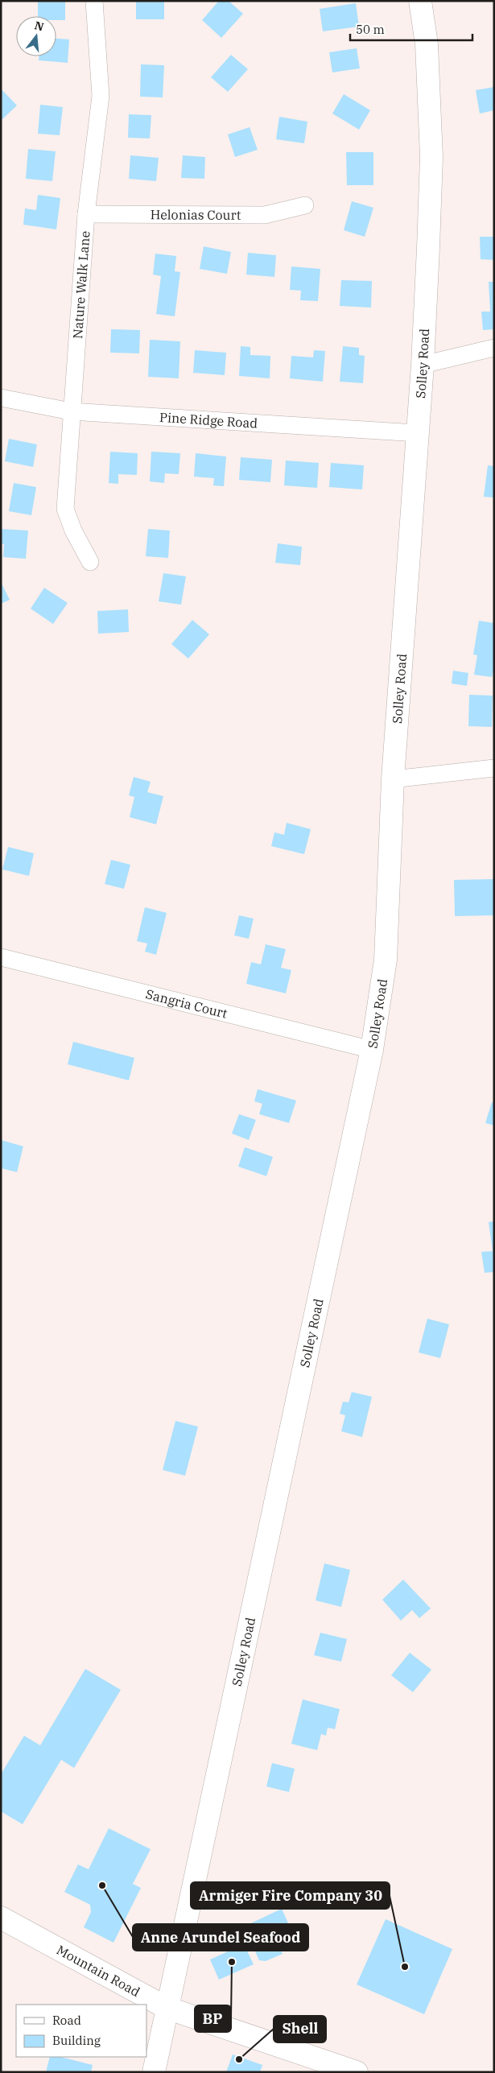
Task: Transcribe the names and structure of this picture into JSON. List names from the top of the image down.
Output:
{
  "streets": {
    "main road": ["Solley Road", "Mountain Road"],
    "street": [
      "Helonias Court",
      "Nature Walk Lane",
      "Pine Ridge Road",
      "Sangria Court"
    ]
  },
  "crossings": [
    ["Helonias Court", "Nature Walk Lane"],
    ["Nature Walk Lane", "Pine Ridge Road"],
    ["Solley Road", "Pine Ridge Road"],
    ["Solley Road", "Sangria Court"],
    ["Solley Road", "Mountain Road"]
  ],
  "places": [
    "Anne Arundel Seafood",
    "BP",
    "Armiger Fire Company 30",
    "Shell"
  ],
  "legend": ["Road", "Building"],
  "scale_bar": "50 m",
  "north": "top"
}
